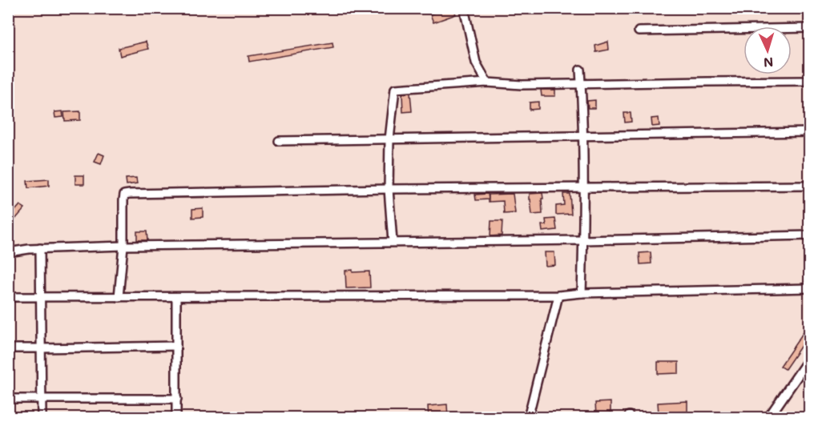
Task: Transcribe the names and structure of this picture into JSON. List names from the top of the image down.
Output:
{
  "north": "bottom"
}
